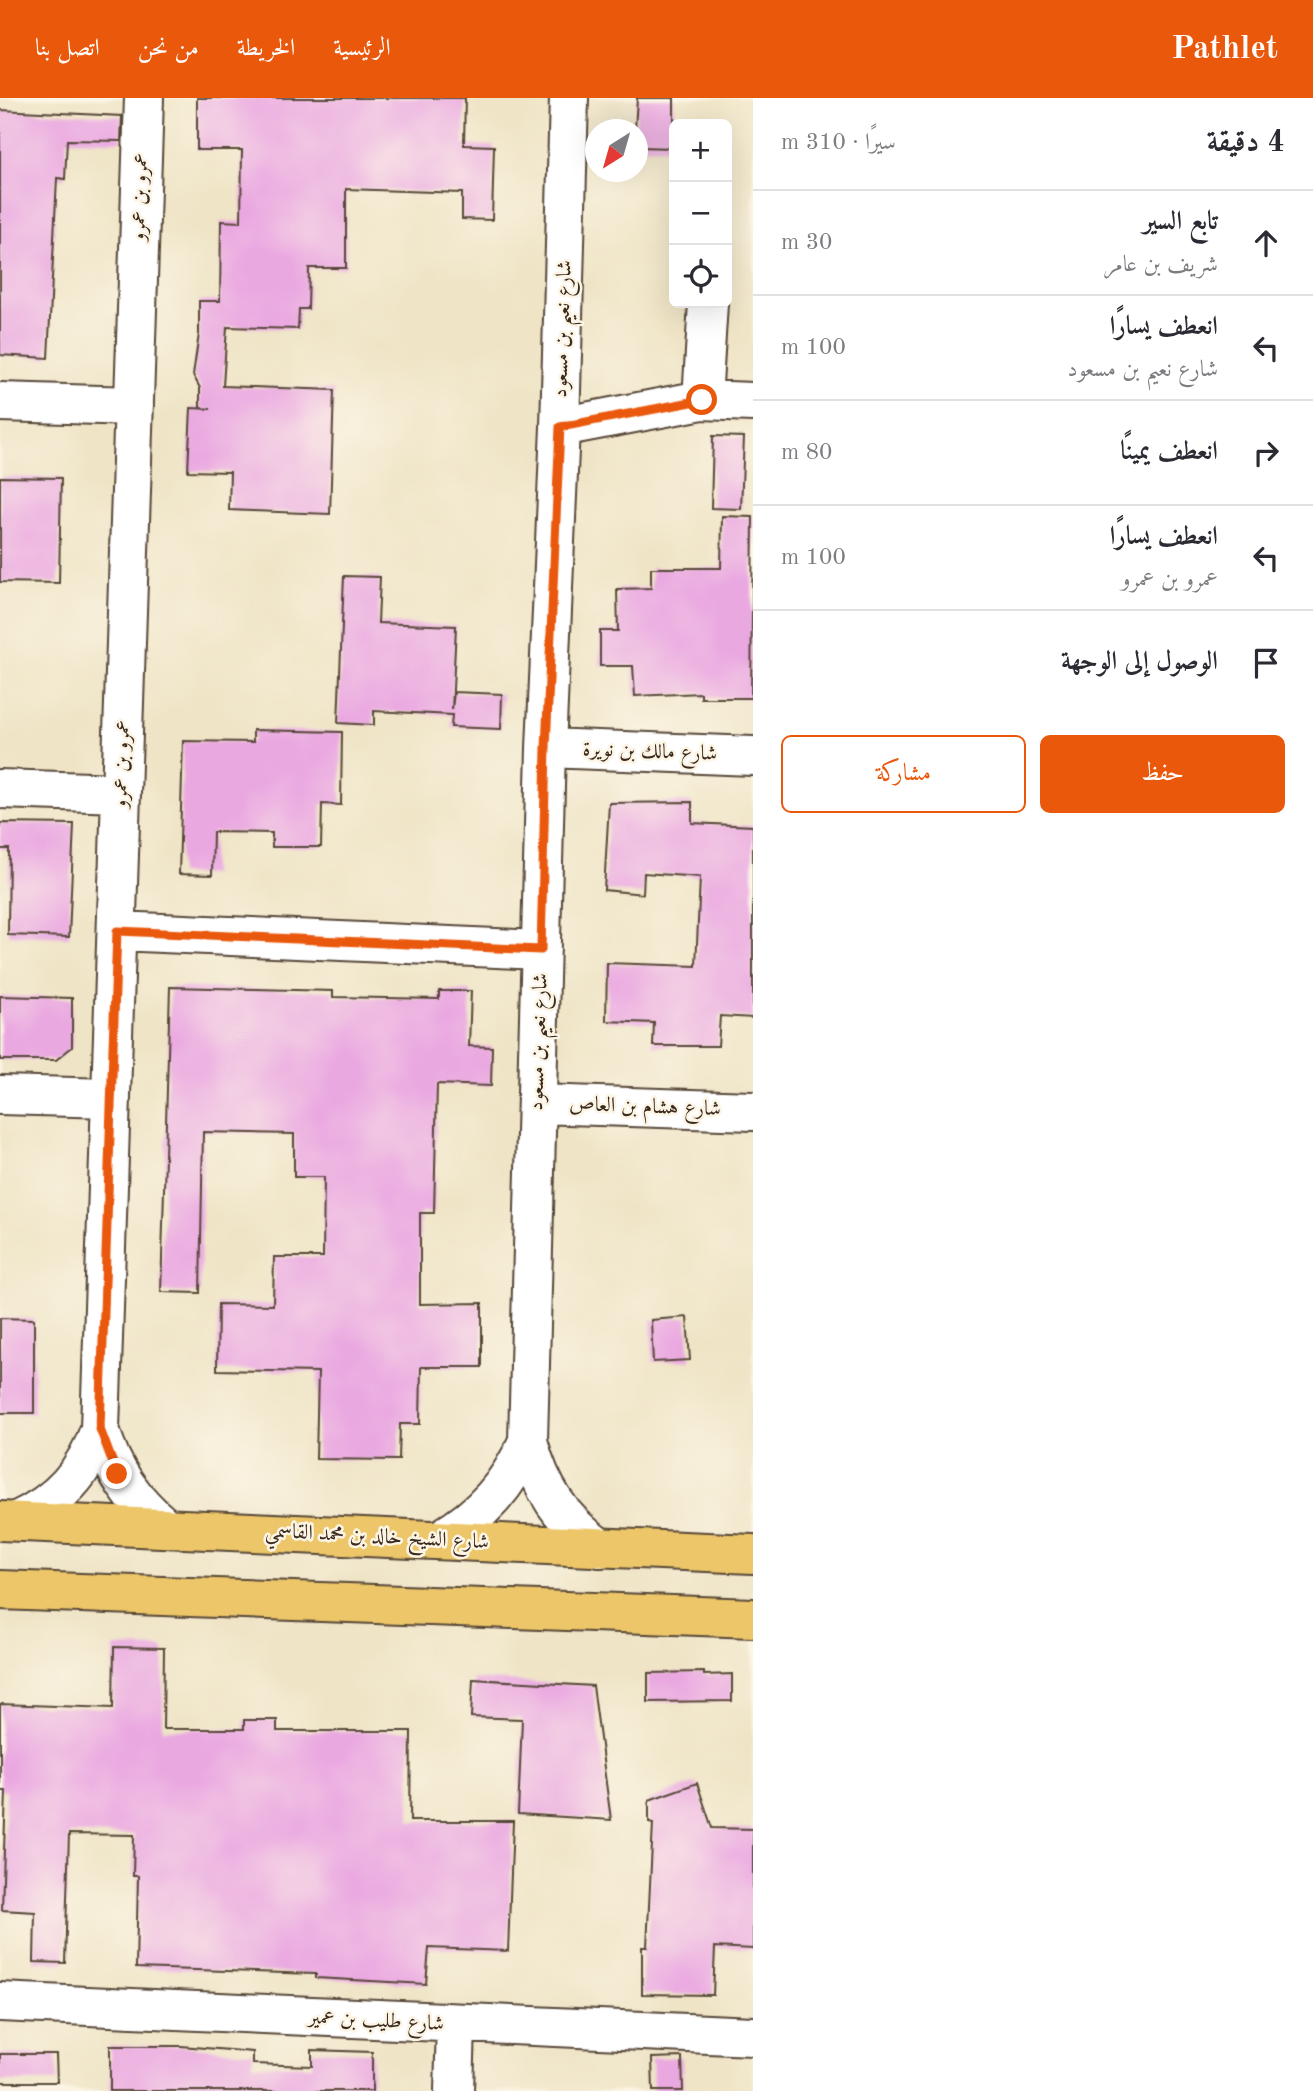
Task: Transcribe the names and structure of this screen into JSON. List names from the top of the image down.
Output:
{
  "streets": {
    "main road": ["شارع الشيخ خالد بن محمد القاسمي"],
    "street": [
      "عمرو بن عمرو",
      "شارع نعيم بن مسعود",
      "شارع مالك بن نويرة",
      "شارع هشام بن العاص",
      "شارع طليب بن عمير"
    ]
  },
  "crossings": [
    ["عمرو بن عمرو", "شارع الشيخ خالد بن محمد القاسمي"],
    ["شارع نعيم بن مسعود", "شارع مالك بن نويرة"],
    ["شارع نعيم بن مسعود", "شارع هشام بن العاص"],
    ["شارع نعيم بن مسعود", "شارع الشيخ خالد بن محمد القاسمي"]
  ],
  "north": "bottom left",
  "page": {
    "header": "Pathlet",
    "nav": [
      "الرئيسية",
      "الخريطة",
      "من نحن",
      "اتصل بنا"
    ],
    "heading": ["4 دقيقة", "سيرًا · 310 m"],
    "map_buttons": ["+", "−"],
    "list": [
      ["تابع السير", "شريف بن عامر", "30 m"],
      ["انعطف يسارًا", "شارع نعيم بن مسعود", "100 m"],
      ["انعطف يمينًا", "80 m"],
      ["انعطف يسارًا", "عمرو بن عمرو", "100 m"],
      "الوصول إلى الوجهة"
    ],
    "buttons": ["حفظ", "مشاركة"]
  }
}
